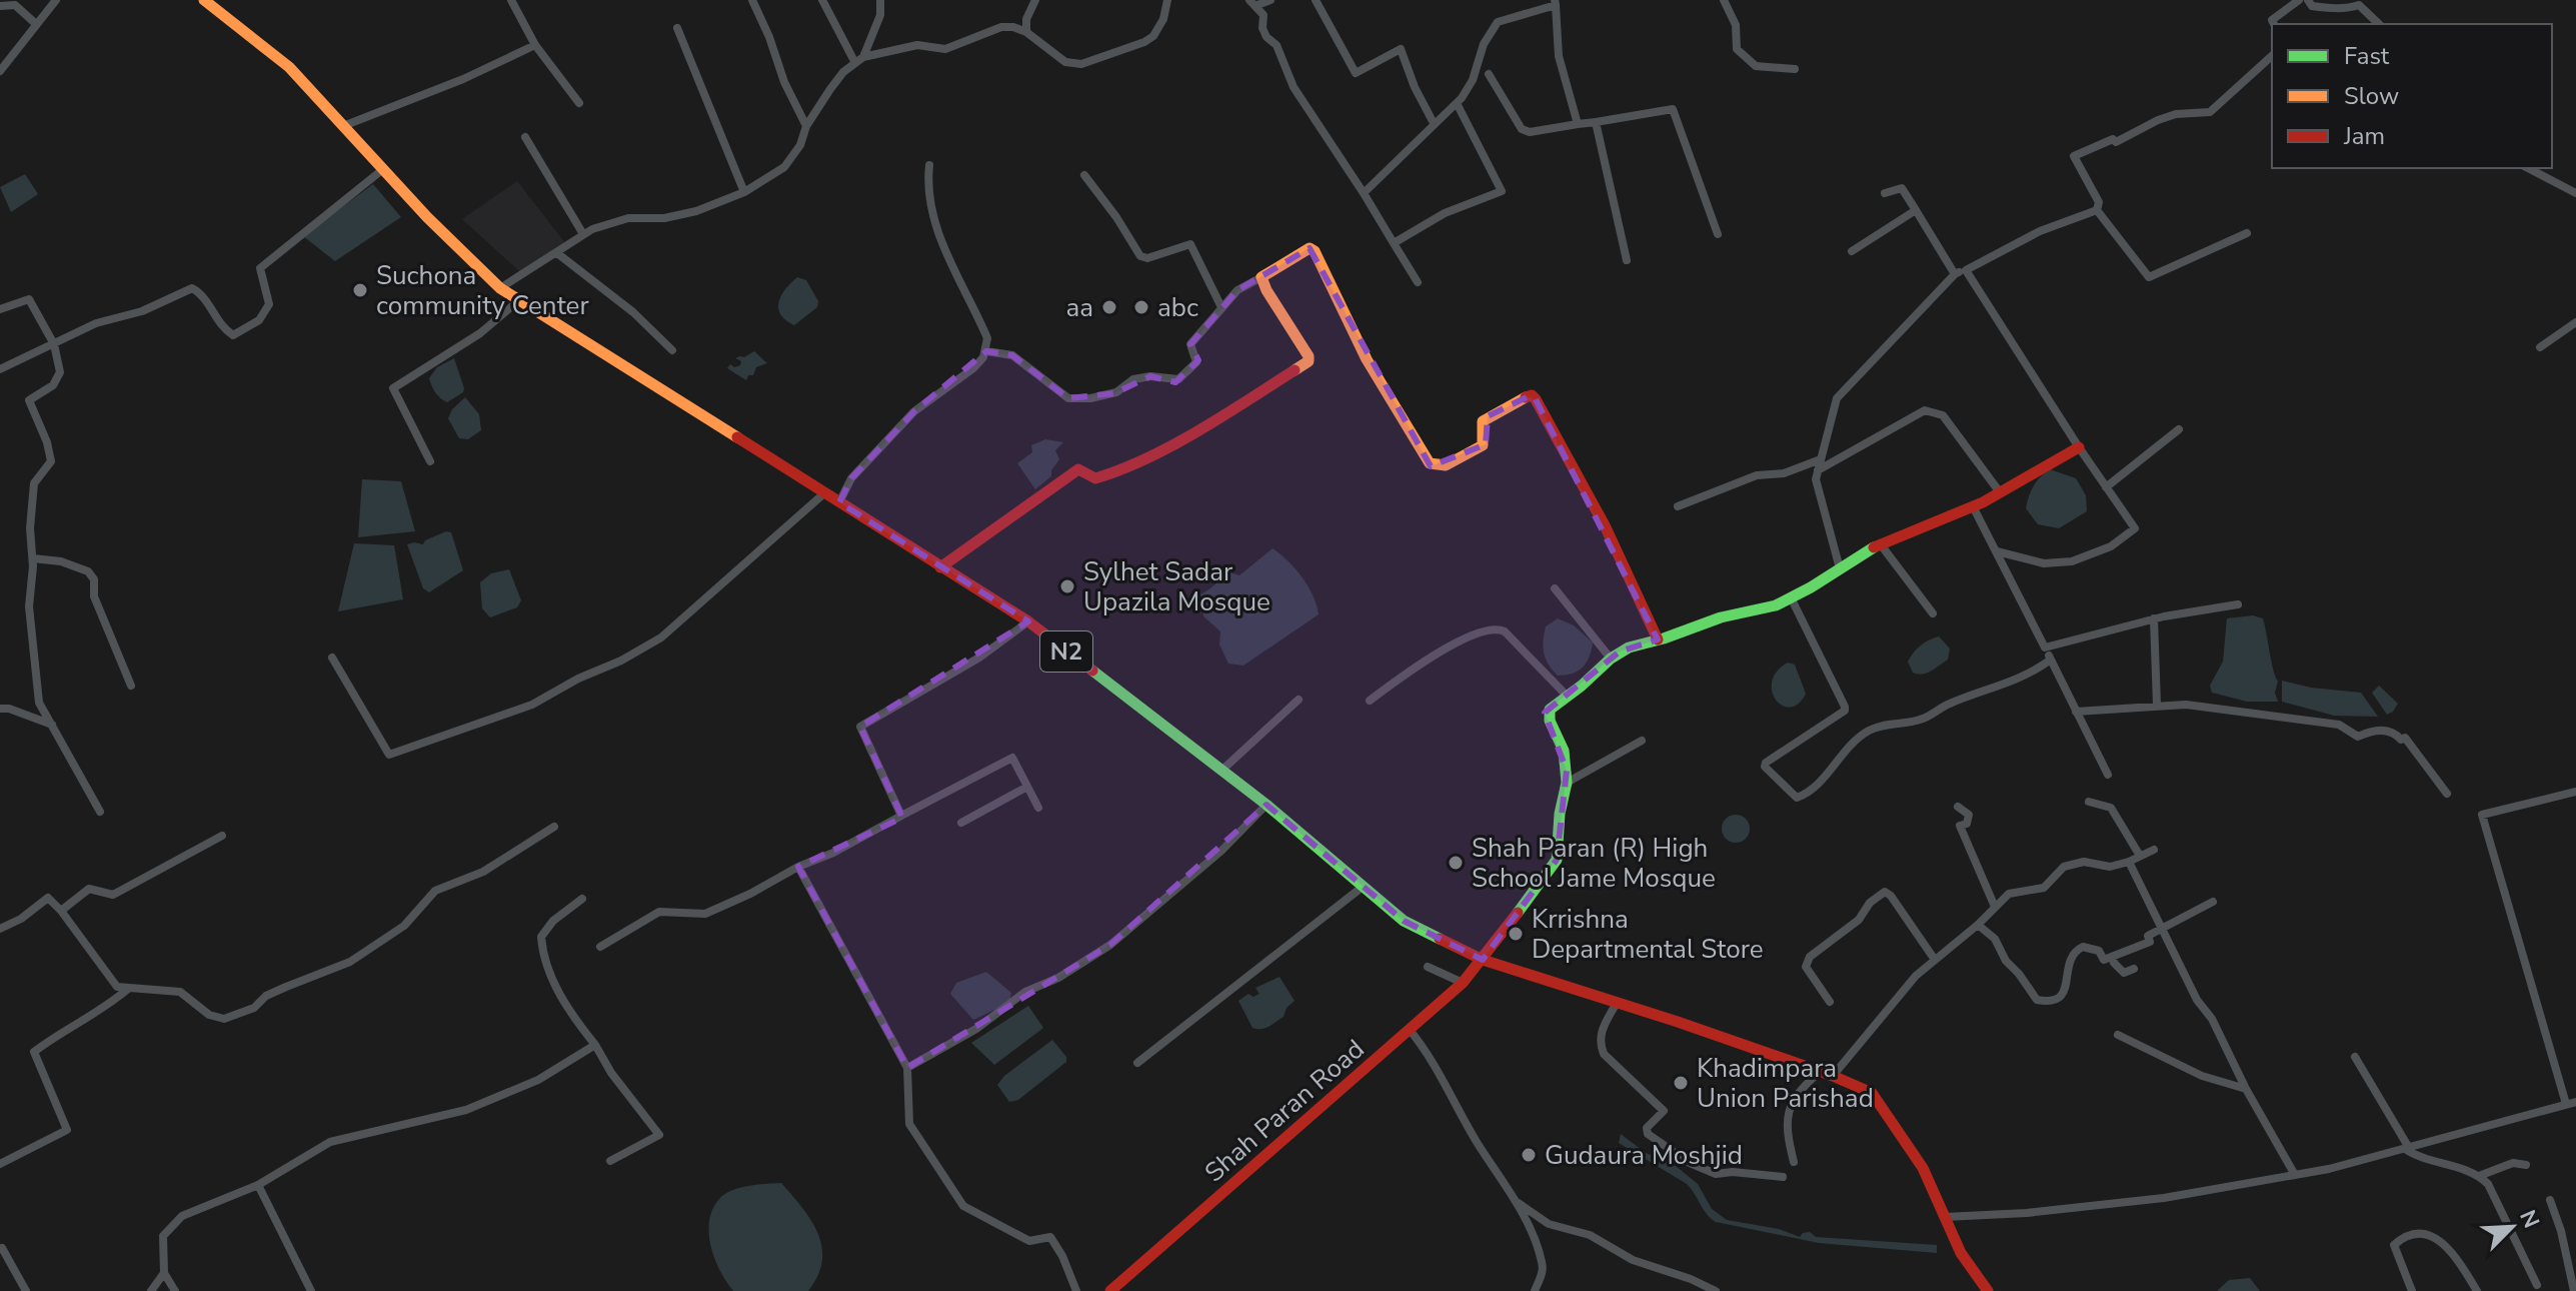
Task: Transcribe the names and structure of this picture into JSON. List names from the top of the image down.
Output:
{
  "streets": {
    "main road": ["N2", "Shah Paran Road"]
  },
  "crossings": [
    ["N2", "Shah Paran Road"]
  ],
  "places": [
    "Suchona community Center",
    "aa",
    "abc",
    "Sylhet Sadar Upazila Mosque",
    "Shah Paran (R) High School Jame Mosque",
    "Krrishna Departmental Store",
    "Khadimpara Union Parishad",
    "Gudaura Moshjid"
  ],
  "legend": ["Fast", "Slow", "Jam"],
  "north": "top right"
}
